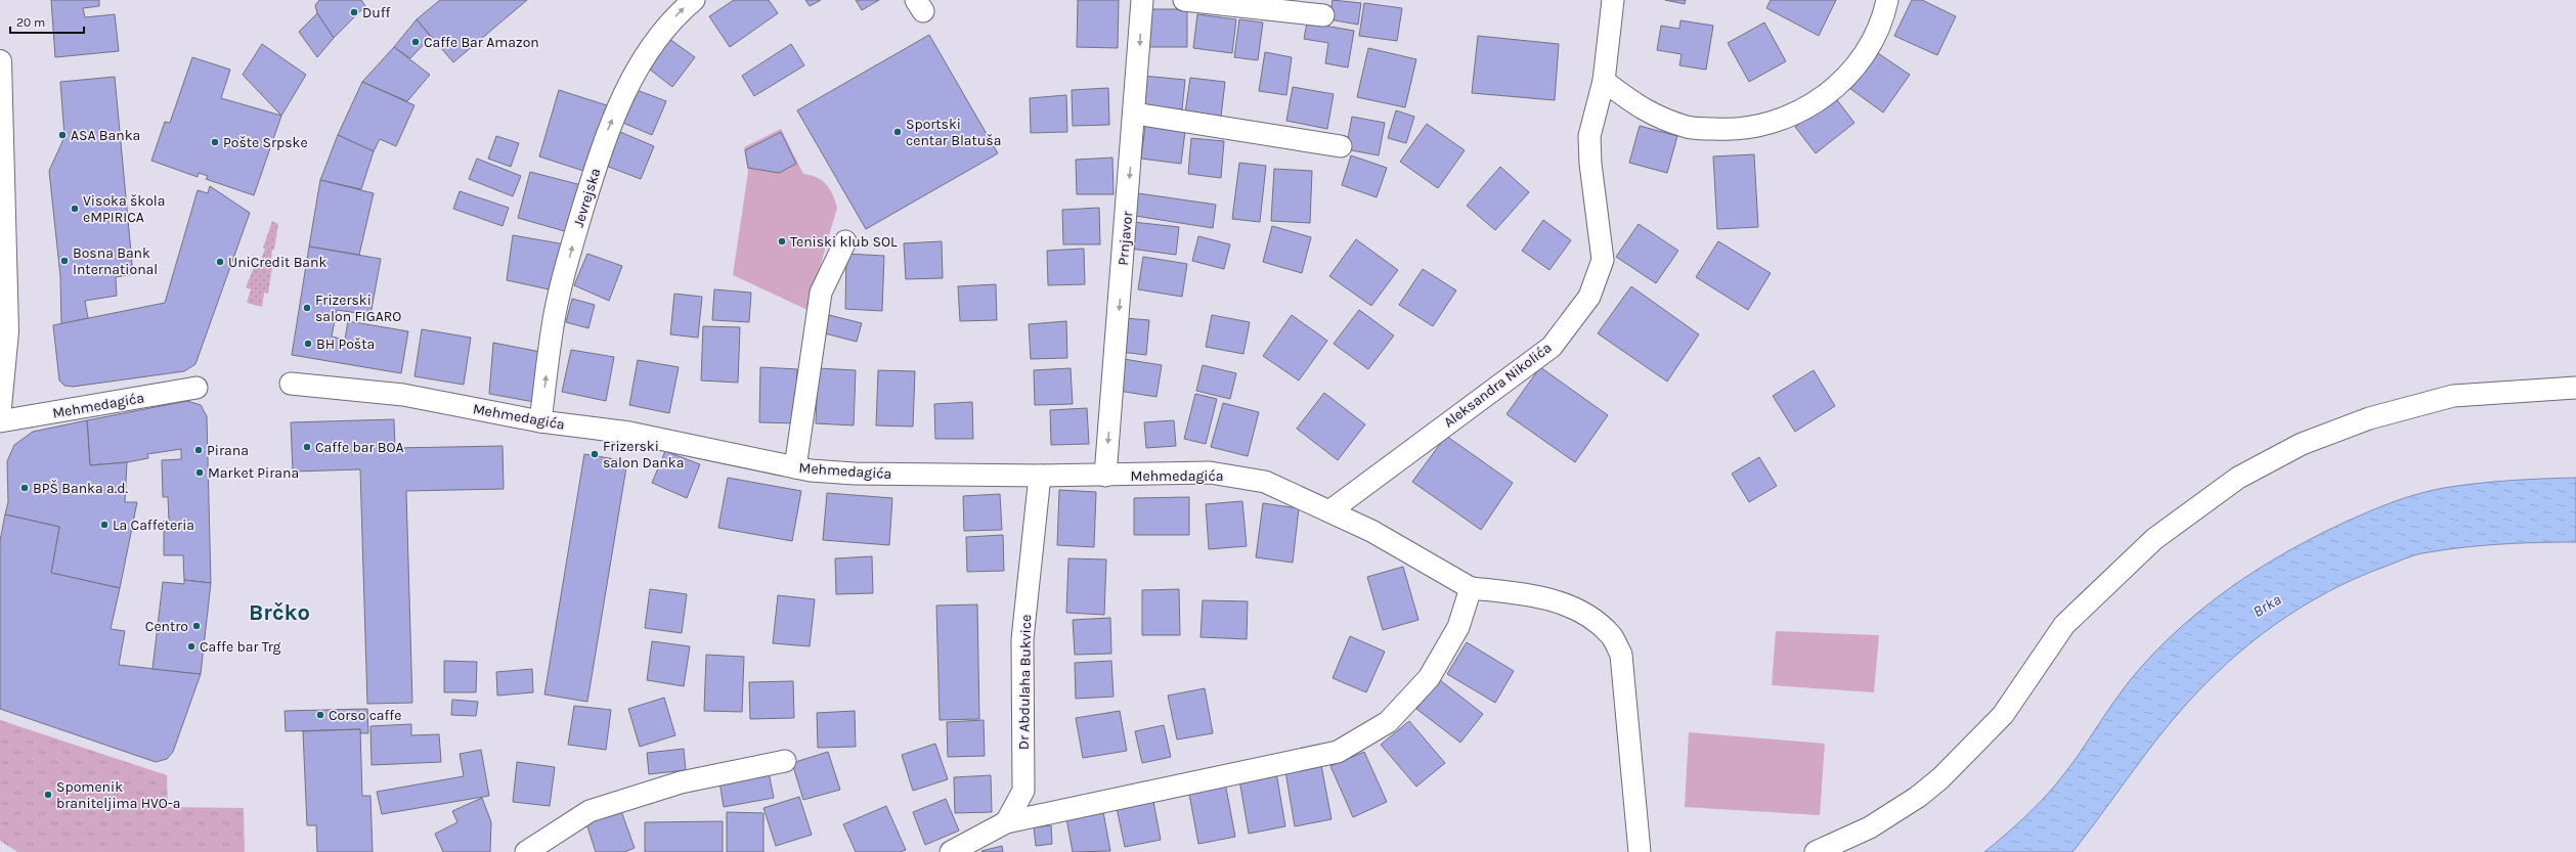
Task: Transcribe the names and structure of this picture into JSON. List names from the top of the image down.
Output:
{
  "streets": {
    "street": [
      "Jevrejska",
      "Prnjavor",
      "Aleksandra Nikolića",
      "Mehmedagića",
      "Dr Abdulaha Bukvice"
    ]
  },
  "crossings": [
    ["Jevrejska", "Mehmedagića"],
    ["Prnjavor", "Mehmedagića"],
    ["Aleksandra Nikolića", "Mehmedagića"],
    ["Mehmedagića", "Dr Abdulaha Bukvice"]
  ],
  "one_way": ["Jevrejska", "Prnjavor"],
  "districts": ["Brčko"],
  "water": ["Brka"],
  "places": [
    "Duff",
    "Caffe Bar Amazon",
    "Sportski centar Blatuša",
    "ASA Banka",
    "Pošte Srpske",
    "Visoka škola eMPIRICA",
    "Teniski klub SOL",
    "Bosna Bank International",
    "UniCredit Bank",
    "Frizerski salon FIGARO",
    "BH Pošta",
    "Caffe bar BOA",
    "Pirana",
    "Frizerski salon Danka",
    "Market Pirana",
    "BPŠ Banka a.d.",
    "La Caffeteria",
    "Centro",
    "Caffe bar Trg",
    "Corso caffe",
    "Spomenik braniteljima HVO-a"
  ],
  "scale_bar": "20 m"
}
